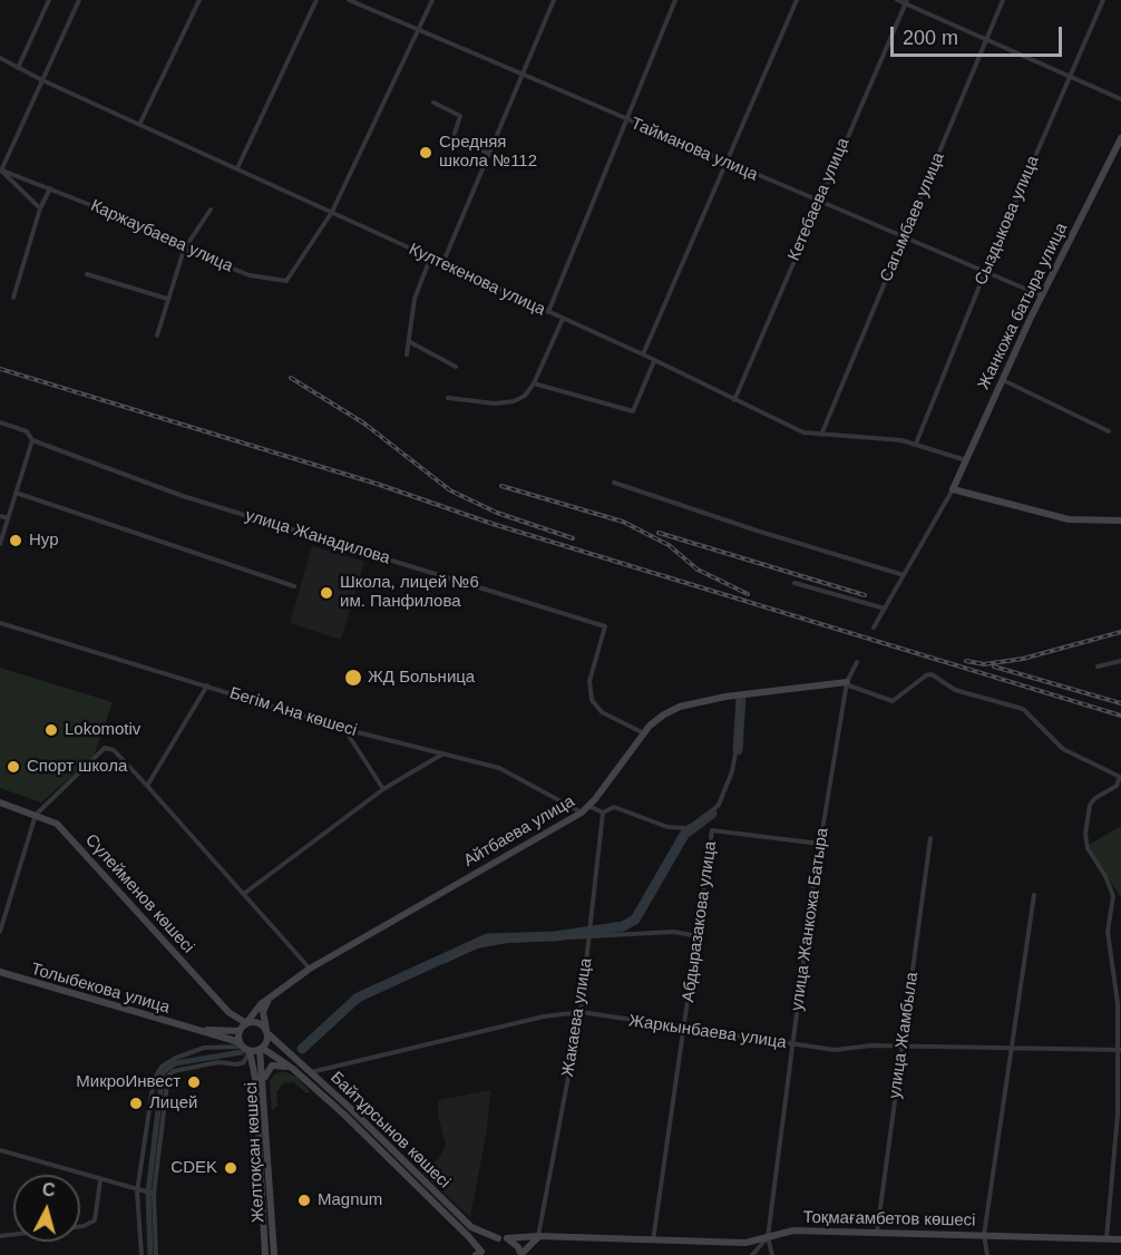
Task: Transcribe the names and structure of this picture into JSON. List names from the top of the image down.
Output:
{
  "streets": {
    "street": [
      "Тайманова улица",
      "Кетебаева улица",
      "Сагымбаев улица",
      "Сыздыкова улица",
      "Каржаубаева улица",
      "Култекенова улица",
      "Жанкожа батыра улица",
      "улица Жанадилова",
      "Бегім Ана көшесі",
      "Айтбаева улица",
      "Сүлейменов көшесі",
      "улица Жанкожа Батыра",
      "Абдыразакова улица",
      "Толыбекова улица",
      "Жакаева улица",
      "Жаркынбаева улица",
      "улица Жамбыла",
      "Байтұрсынов көшесі",
      "Желтоқсан көшесі",
      "Тоқмағамбетов көшесі"
    ]
  },
  "crossings": [
    ["Тайманова улица", "Кетебаева улица"],
    ["Тайманова улица", "Сагымбаев улица"],
    ["Тайманова улица", "Сыздыкова улица"],
    ["Тайманова улица", "Жанкожа батыра улица"],
    ["Кетебаева улица", "Култекенова улица"],
    ["Сагымбаев улица", "Култекенова улица"],
    ["Сыздыкова улица", "Култекенова улица"],
    ["Каржаубаева улица", "Култекенова улица"],
    ["Култекенова улица", "Жанкожа батыра улица"],
    ["улица Жанадилова", "Айтбаева улица"],
    ["Бегім Ана көшесі", "Айтбаева улица"],
    ["Айтбаева улица", "Сүлейменов көшесі"],
    ["Айтбаева улица", "улица Жанкожа Батыра"],
    ["Айтбаева улица", "Байтұрсынов көшесі"],
    ["Айтбаева улица", "Желтоқсан көшесі"],
    ["Сүлейменов көшесі", "Байтұрсынов көшесі"],
    ["Сүлейменов көшесі", "Желтоқсан көшесі"],
    ["улица Жанкожа Батыра", "Абдыразакова улица"],
    ["улица Жанкожа Батыра", "Жаркынбаева улица"],
    ["улица Жанкожа Батыра", "Тоқмағамбетов көшесі"],
    ["Абдыразакова улица", "Жаркынбаева улица"],
    ["Абдыразакова улица", "Тоқмағамбетов көшесі"],
    ["Жакаева улица", "Жаркынбаева улица"],
    ["Жакаева улица", "Тоқмағамбетов көшесі"],
    ["Жаркынбаева улица", "улица Жамбыла"],
    ["Жаркынбаева улица", "Байтұрсынов көшесі"],
    ["улица Жамбыла", "Тоқмағамбетов көшесі"],
    ["Байтұрсынов көшесі", "Желтоқсан көшесі"],
    ["Байтұрсынов көшесі", "Тоқмағамбетов көшесі"]
  ],
  "places": [
    "Средняя школа №112",
    "Нур",
    "Школа, лицей №6 им. Панфилова",
    "ЖД Больница",
    "Lokomotiv",
    "Спорт школа",
    "МикроИнвест",
    "Лицей",
    "CDEK",
    "Magnum"
  ],
  "scale_bar": "200 m",
  "north": "top"
}
